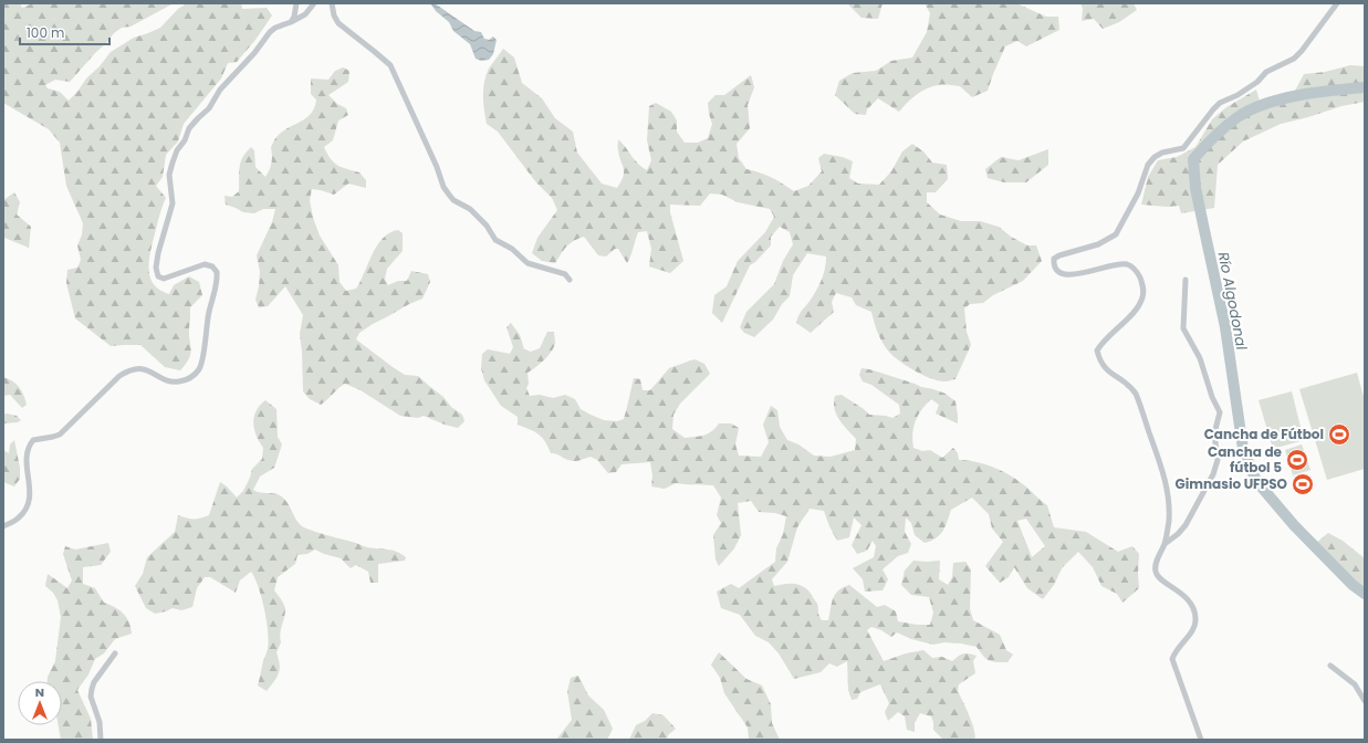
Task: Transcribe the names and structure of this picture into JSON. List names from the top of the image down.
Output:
{
  "water": ["Río Algodonal"],
  "places": {
    "sports": ["Cancha de Fútbol", "Cancha de fútbol 5", "Gimnasio UFPSO"]
  },
  "scale_bar": "100 m",
  "north": "top"
}
